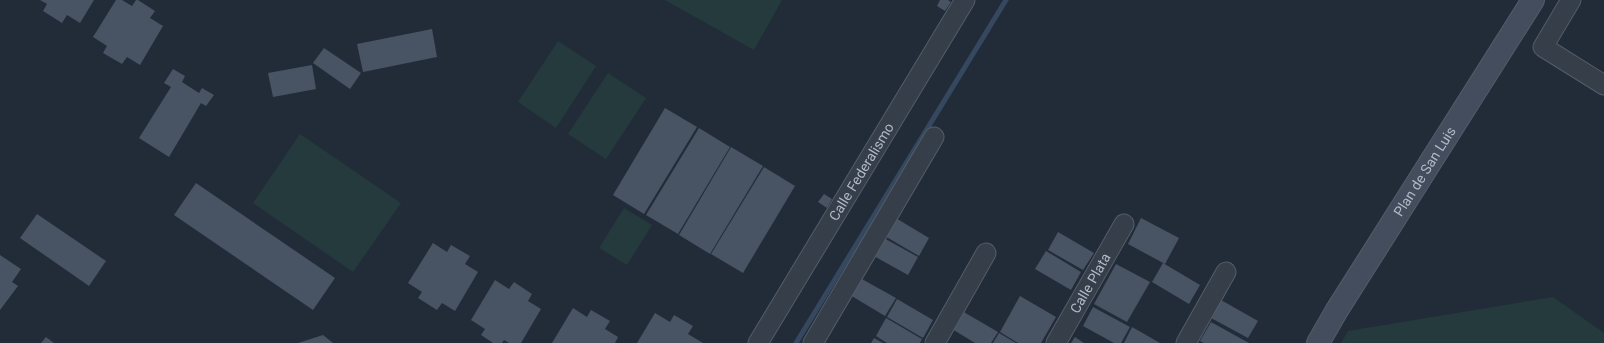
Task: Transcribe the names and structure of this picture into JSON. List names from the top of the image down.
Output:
{
  "streets": {
    "street": ["Plan de San Luis", "Calle Federalismo", "Calle Plata"]
  }
}
